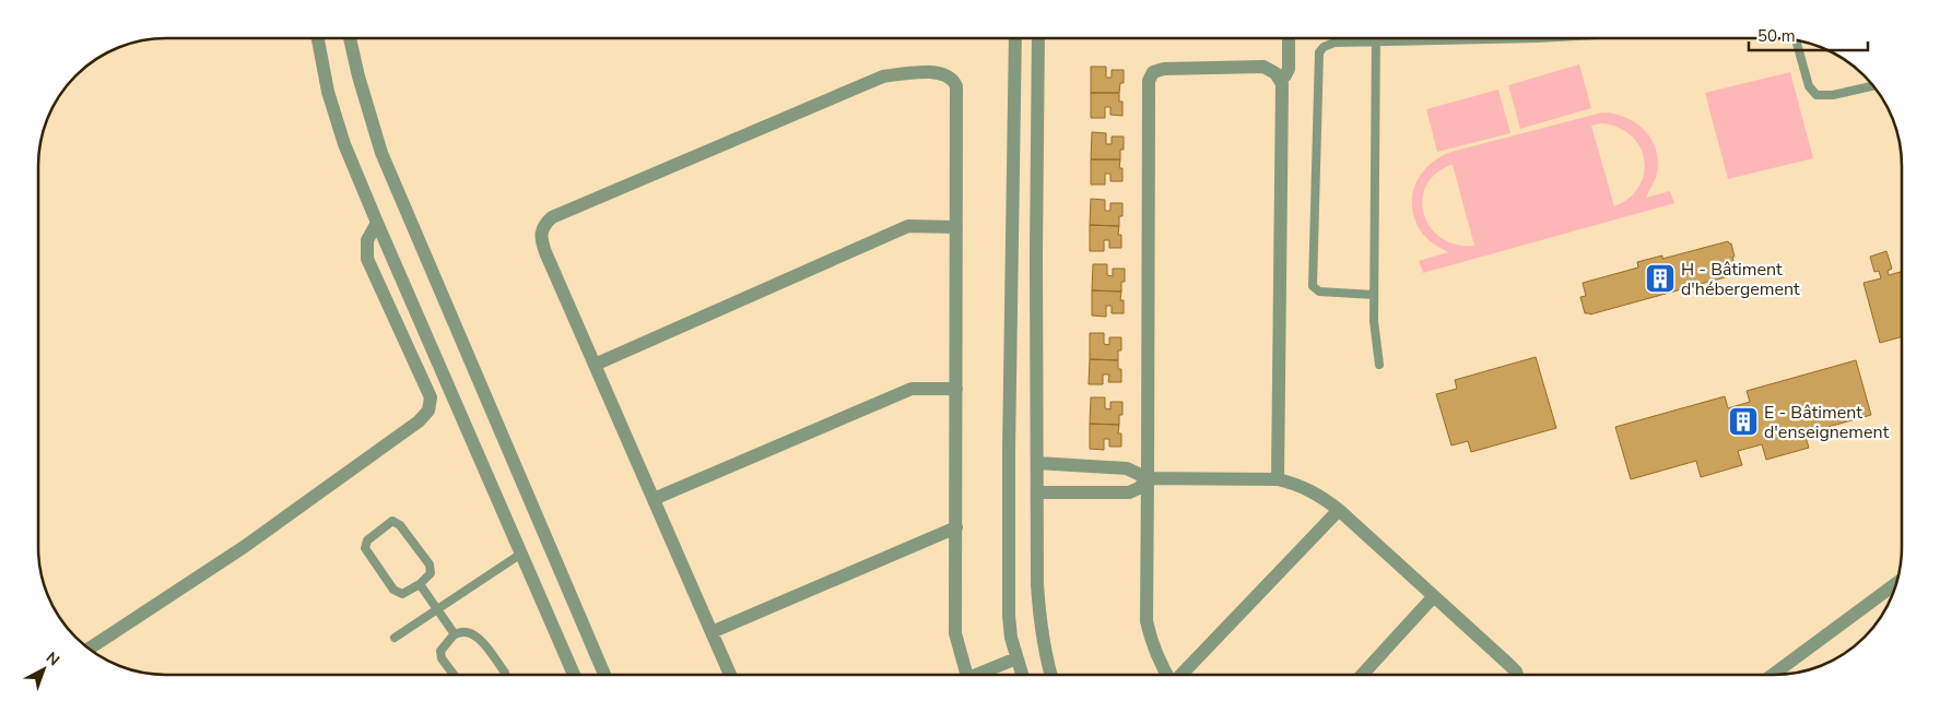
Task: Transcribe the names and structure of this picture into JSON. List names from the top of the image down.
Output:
{
  "places": {
    "building": ["H - Bâtiment d'hébergement", "E - Bâtiment d'enseignement"]
  },
  "scale_bar": "50 m",
  "north": "top right"
}
